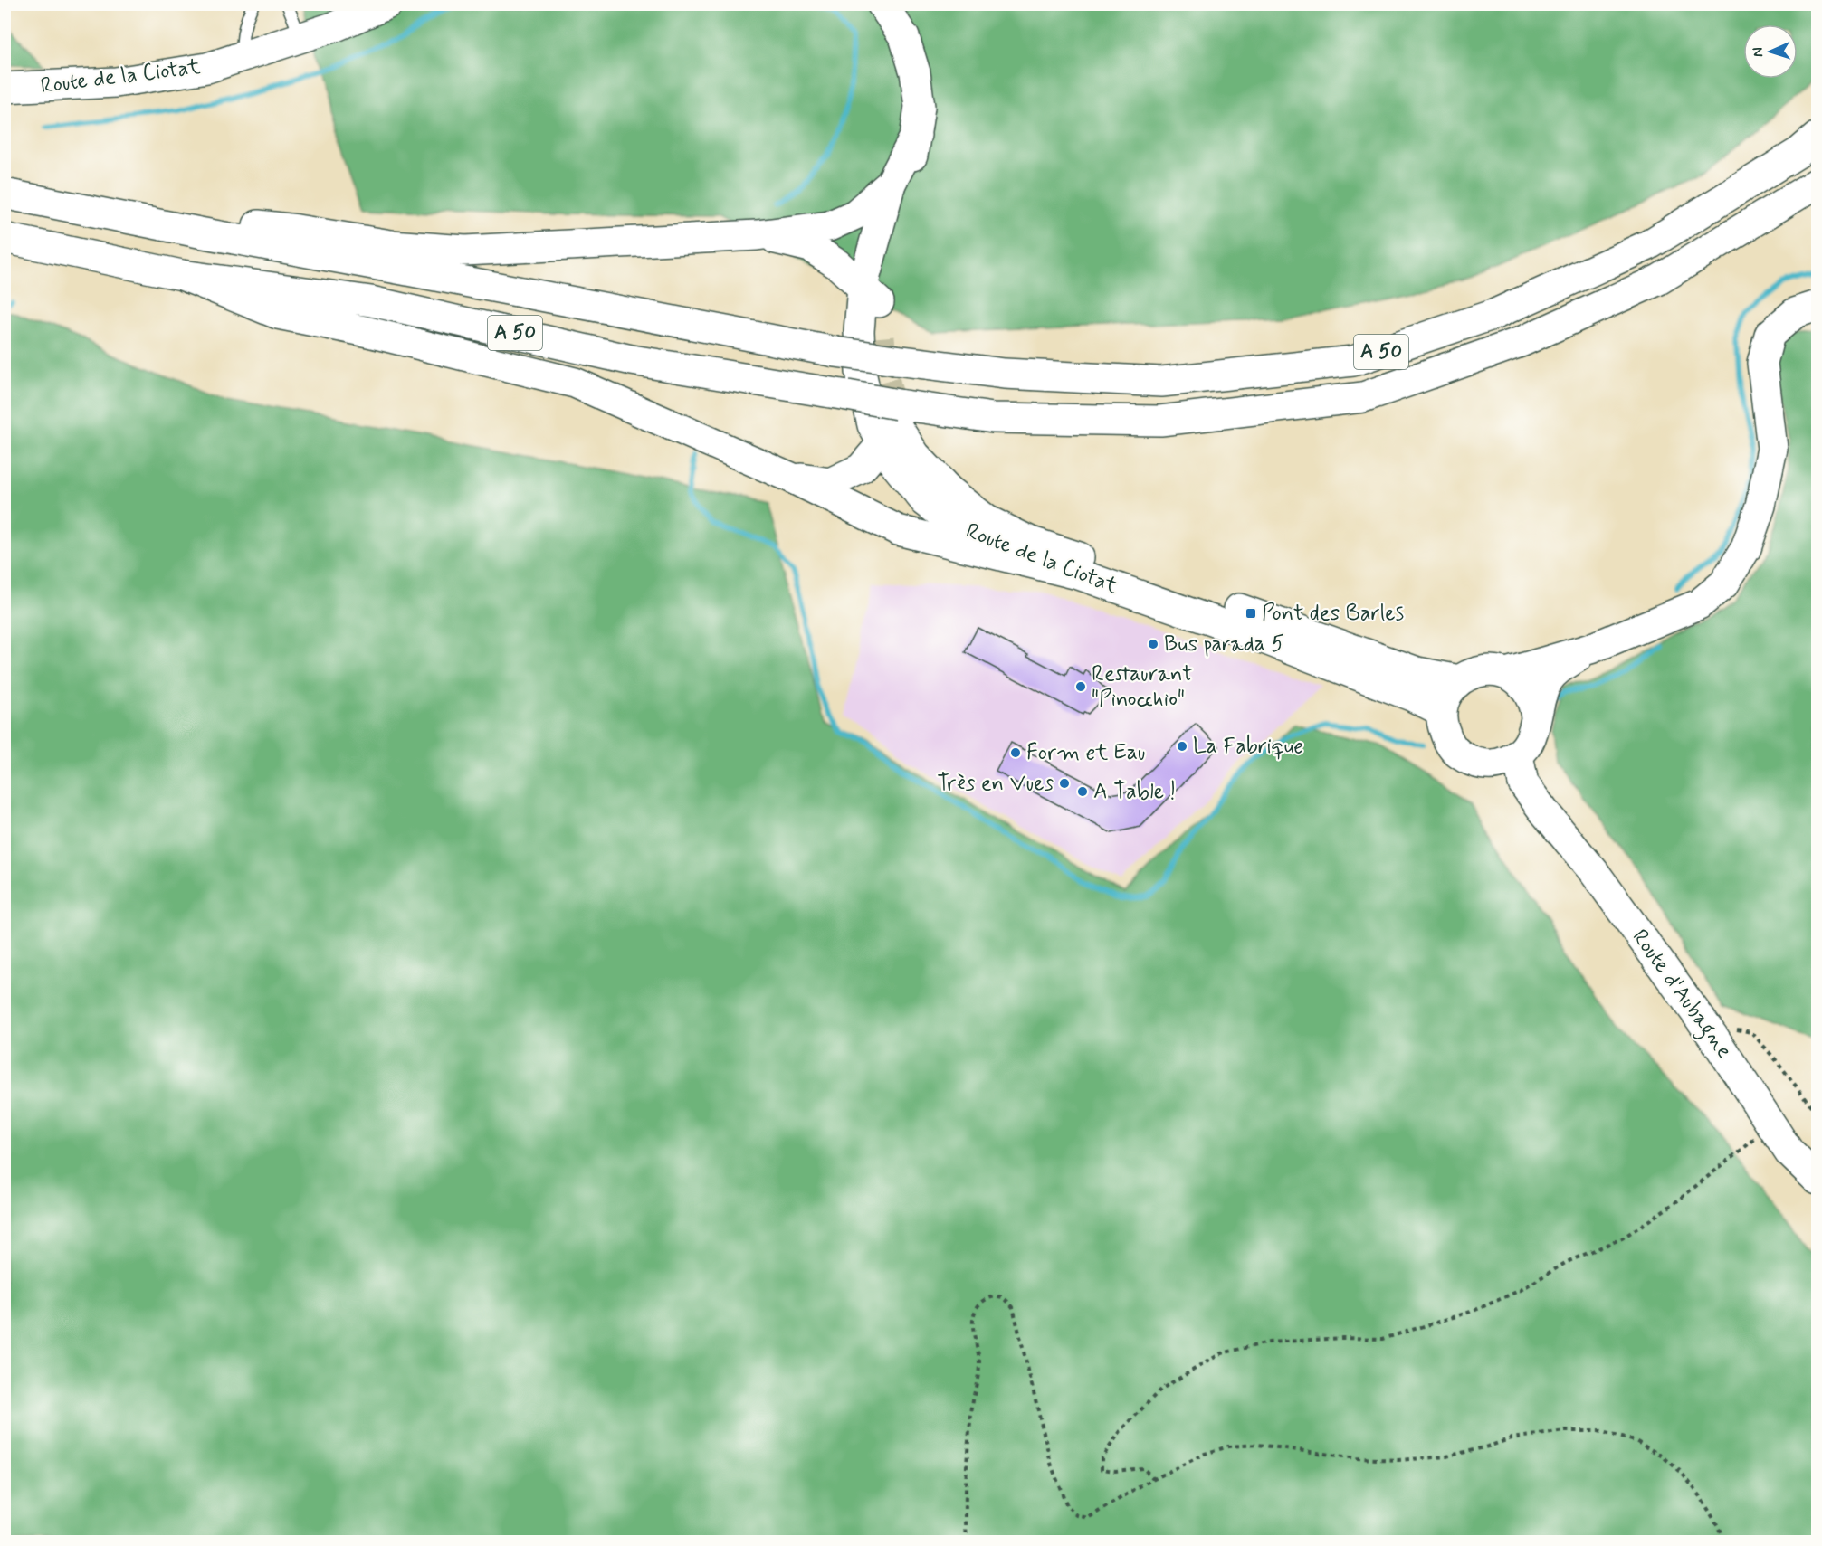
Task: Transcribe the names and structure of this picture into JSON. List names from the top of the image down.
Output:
{
  "streets": {
    "main road": ["Route de la Ciotat", "A 50", "Route d'Aubagne"]
  },
  "crossings": [
    ["Route de la Ciotat", "A 50"],
    ["Route de la Ciotat", "Route d'Aubagne"]
  ],
  "places": {
    "transit": ["Pont des Barles"],
    "other": [
      "Bus parada 5",
      "Restaurant \"Pinocchio\"",
      "La Fabrique",
      "Form et Eau",
      "Très en Vues",
      "A Table !"
    ]
  },
  "north": "left"
}
